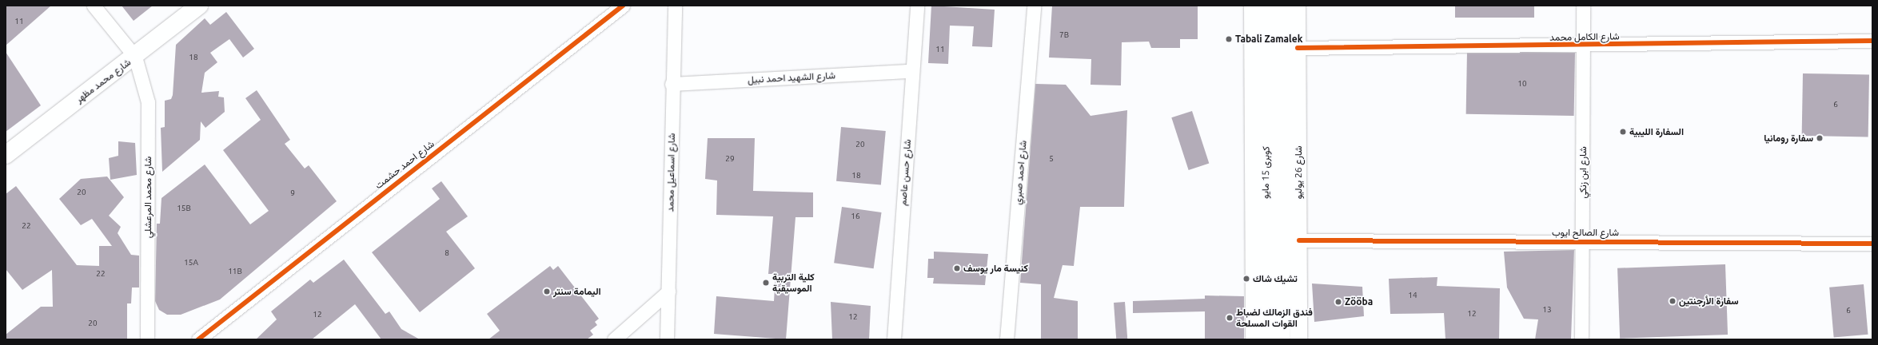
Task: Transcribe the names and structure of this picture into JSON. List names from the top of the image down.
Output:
{
  "streets": {
    "main road": ["شارع محمد مظهر", "كوبرى 15 مايو", "شارع 26 يوليو"],
    "street": [
      "شارع الكامل محمد",
      "شارع الشهيد احمد نبيل",
      "شارع احمد حشمت",
      "شارع اسماعيل محمد",
      "شارع حسن عاصم",
      "شارع احمد صبري",
      "شارع ابن زنكي",
      "شارع محمد المرعشلي",
      "شارع الصالح ايوب"
    ]
  },
  "crossings": [
    ["شارع الكامل محمد", "شارع 26 يوليو"],
    ["شارع الكامل محمد", "شارع ابن زنكي"],
    ["شارع الشهيد احمد نبيل", "شارع اسماعيل محمد"],
    ["شارع الشهيد احمد نبيل", "شارع حسن عاصم"],
    ["شارع محمد مظهر", "شارع محمد المرعشلي"],
    ["شارع 26 يوليو", "شارع الصالح ايوب"],
    ["شارع ابن زنكي", "شارع الصالح ايوب"]
  ],
  "places": [
    "Tabali Zamalek",
    "السفارة الليبية",
    "سفارة رومانيا",
    "كنيسة مار يوسف",
    "تشيك شاك",
    "كلية التربية الموسيقية",
    "اليمامة سنتر",
    "سفارة الأرجنتين",
    "Zööba",
    "فندق الزمالك لضباط القوات المسلحة"
  ],
  "house_numbers": [
    "11",
    "7B",
    "11",
    "18",
    "10",
    "6",
    "20",
    "29",
    "5",
    "18",
    "20",
    "9",
    "15B",
    "16",
    "22",
    "8",
    "15A",
    "11B",
    "22",
    "14",
    "13",
    "6",
    "12",
    "12",
    "12",
    "20"
  ]
}
